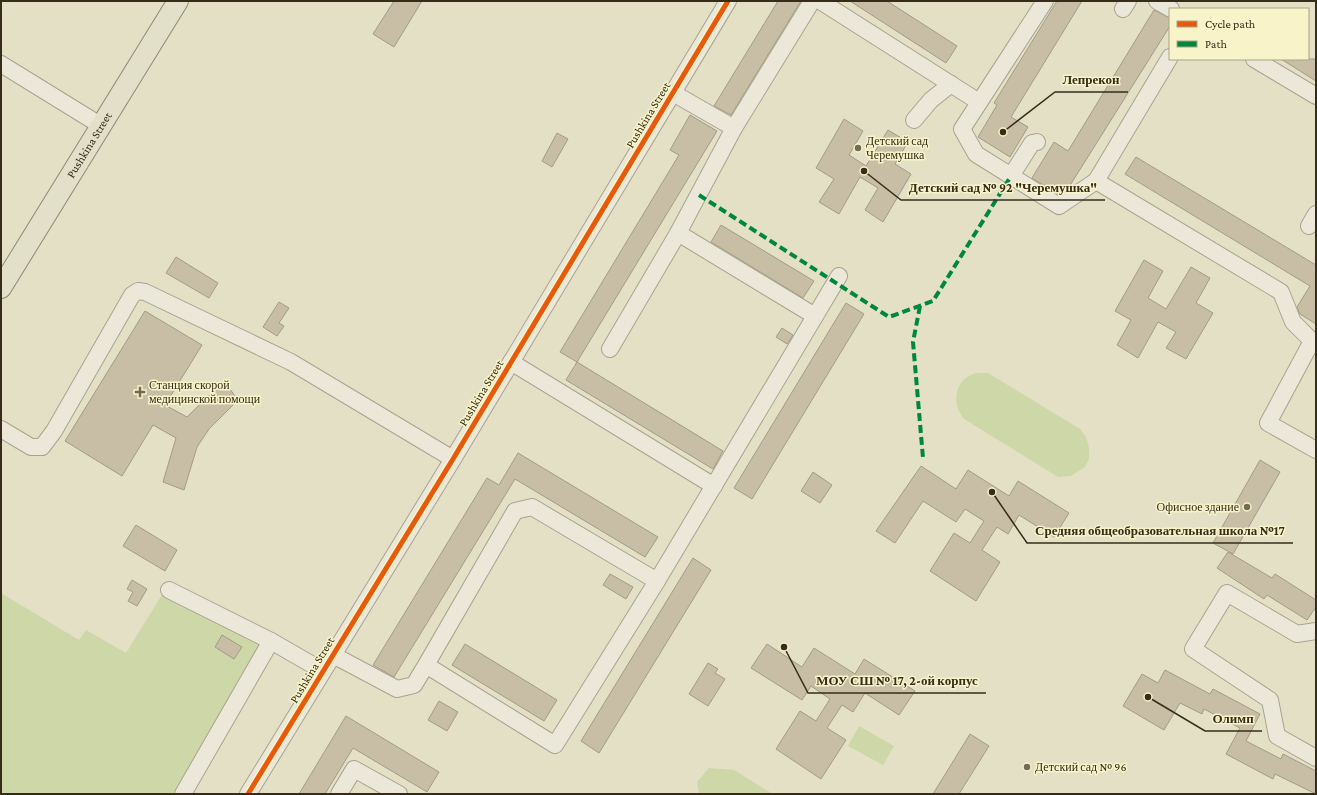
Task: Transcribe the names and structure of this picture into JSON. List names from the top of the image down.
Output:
{
  "streets": {
    "main road": ["Pushkina Street"]
  },
  "places": {
    "other": [
      "Лепрекон",
      "Детский сад Черемушка",
      "Детский сад № 92 \"Черемушка\"",
      "Средняя общеобразовательная школа №17",
      "Офисное здание",
      "МОУ СШ № 17, 2-ой корпус",
      "Олимп",
      "Детский сад № 96"
    ],
    "health": ["Станция скорой медицинской помощи"]
  },
  "legend": ["Cycle path", "Path"]
}
